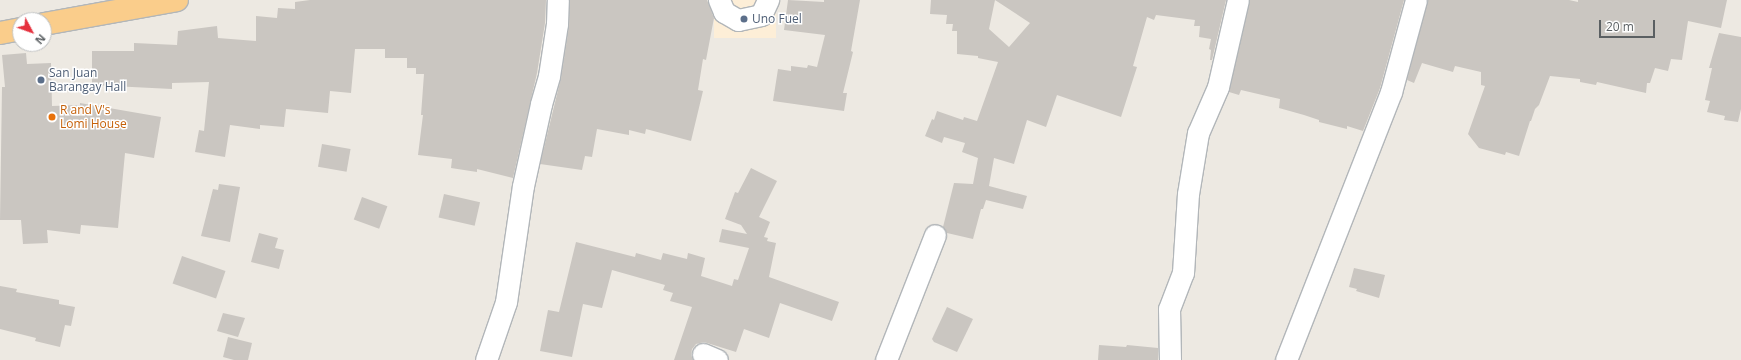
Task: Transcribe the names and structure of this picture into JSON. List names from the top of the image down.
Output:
{
  "places": ["Uno Fuel", "San Juan Barangay Hall", "R and V's Lomi House"],
  "scale_bar": "20 m",
  "north": "bottom right"
}
